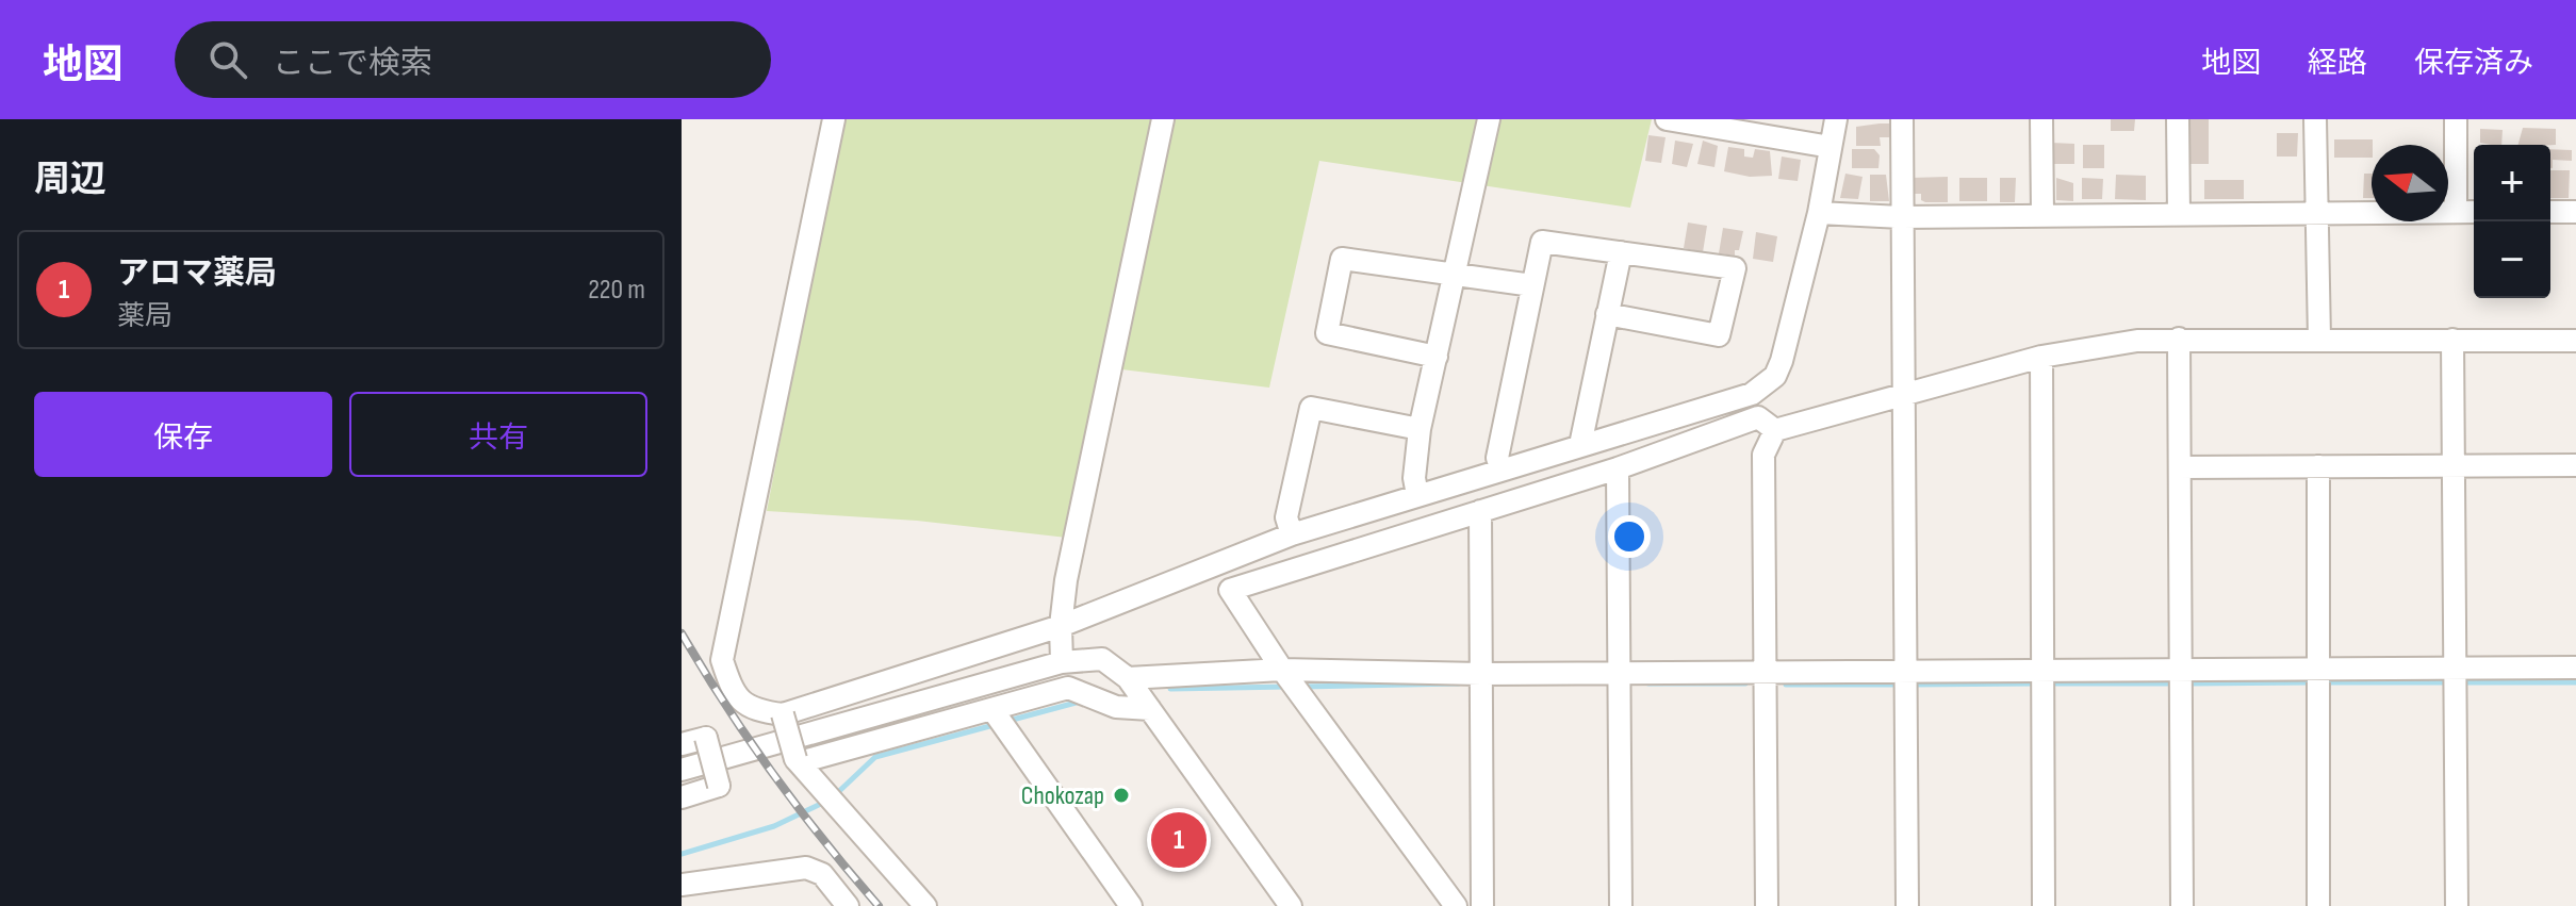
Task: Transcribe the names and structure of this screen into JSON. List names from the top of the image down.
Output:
{
  "places": ["Chokozap"],
  "north": "left",
  "page": {
    "header": "地図",
    "search": "ここで検索",
    "nav": ["地図", "経路", "保存済み"],
    "heading": "周辺",
    "map_buttons": ["+", "−"],
    "list": [
      {
        "mark": "1",
        "name": "アロマ薬局",
        "note": "薬局",
        "value": "220 m"
      }
    ],
    "buttons": ["保存", "共有"],
    "pins": "1"
  }
}
